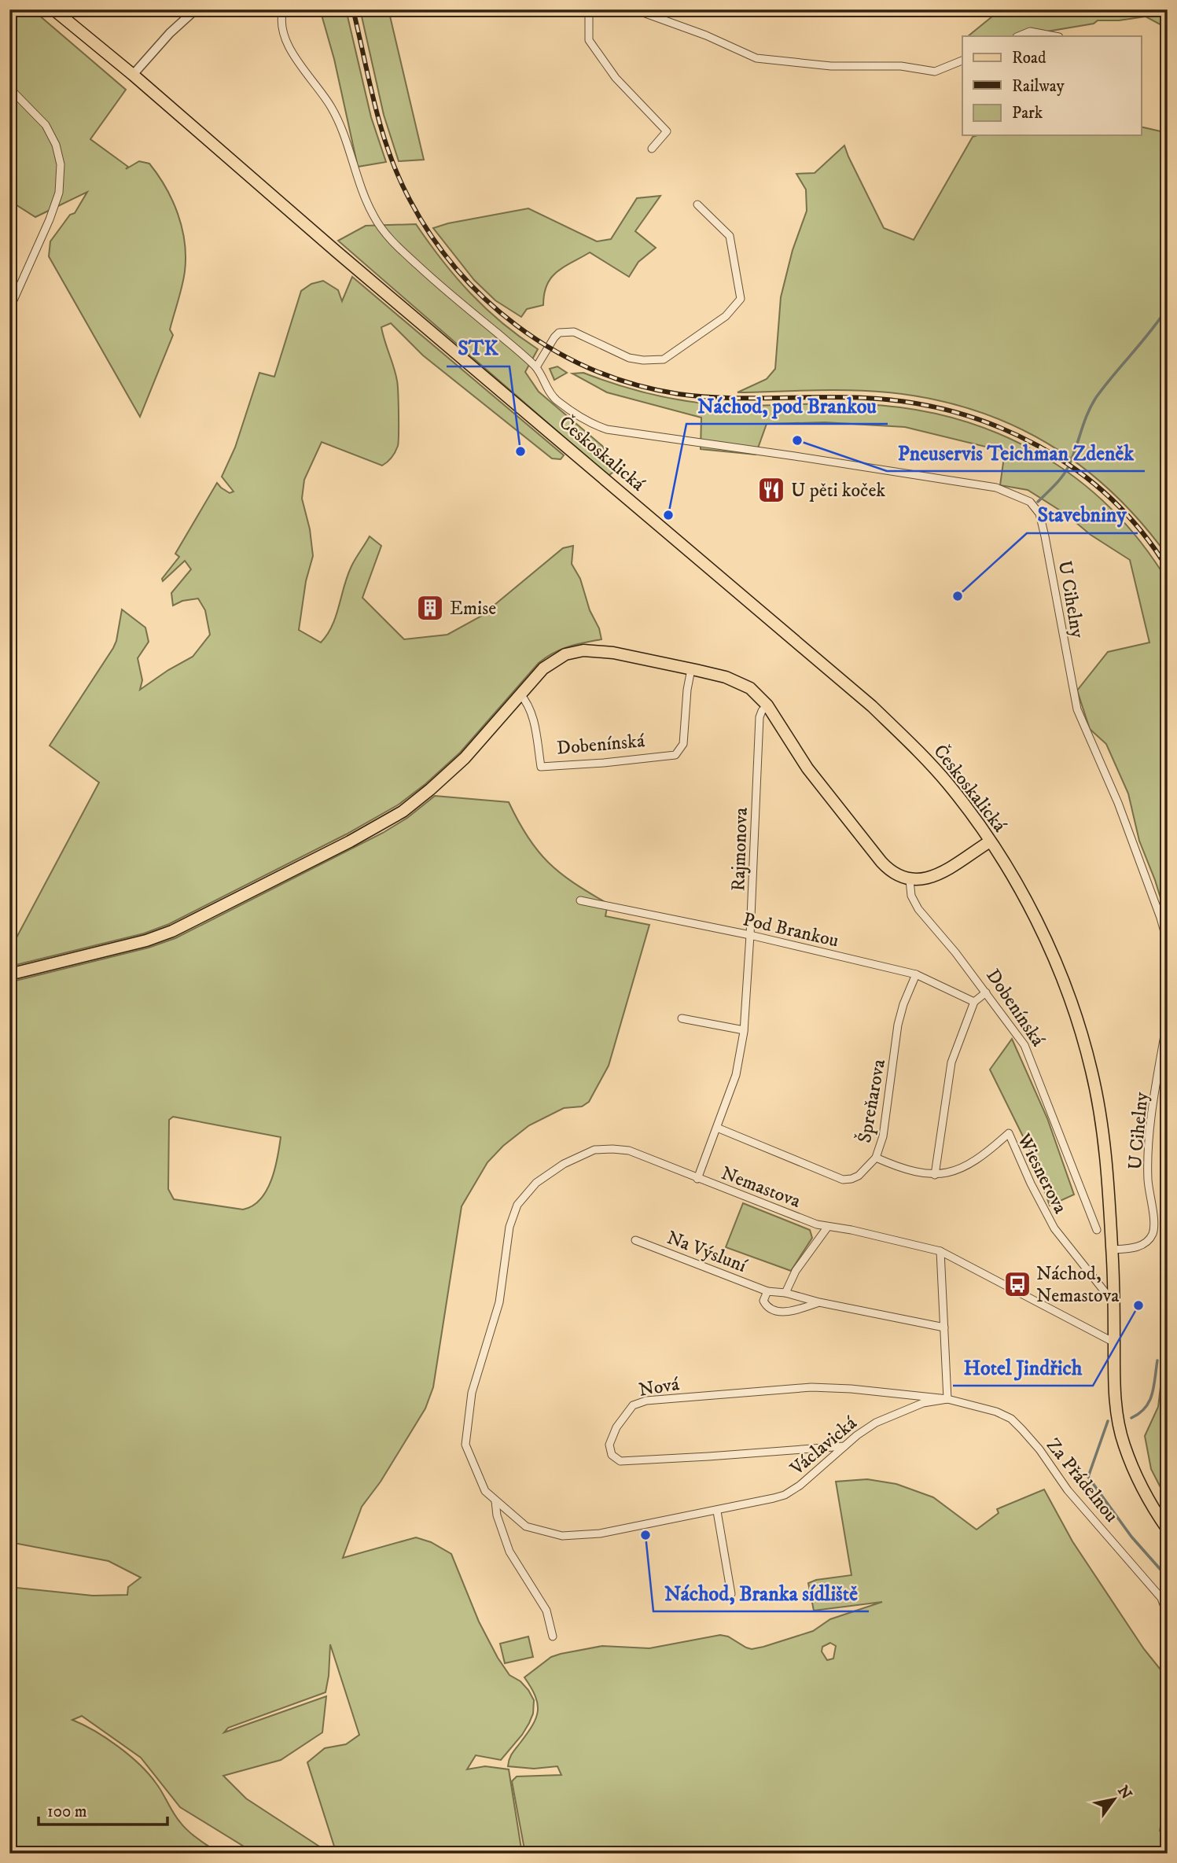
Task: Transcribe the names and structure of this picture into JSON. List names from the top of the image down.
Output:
{
  "streets": {
    "main road": ["Českoskalická"],
    "street": [
      "U Cihelny",
      "Dobenínská",
      "Rajmonova",
      "Pod Brankou",
      "Špreňarova",
      "Wiesnerova",
      "Nemastova",
      "Na Výsluní",
      "Nová",
      "Václavická",
      "Za Přádelnou"
    ]
  },
  "crossings": [
    ["Českoskalická", "U Cihelny"],
    ["Českoskalická", "Wiesnerova"],
    ["Českoskalická", "Nemastova"],
    ["Rajmonova", "Pod Brankou"],
    ["Rajmonova", "Špreňarova"],
    ["Rajmonova", "Nemastova"],
    ["Pod Brankou", "Špreňarova"],
    ["Nemastova", "Václavická"],
    ["Nová", "Václavická"],
    ["Nová", "Za Přádelnou"],
    ["Václavická", "Za Přádelnou"]
  ],
  "places": {
    "other": [
      "Pneuservis Teichman Zdeněk",
      "STK",
      "Náchod, pod Brankou",
      "Stavebniny",
      "Hotel Jindřich",
      "Náchod, Branka sídliště"
    ],
    "restaurant": ["U pěti koček"],
    "building": ["Emise"],
    "bus stop": ["Náchod, Nemastova"]
  },
  "legend": ["Road", "Railway", "Park"],
  "scale_bar": "100 m",
  "north": "top right"
}
